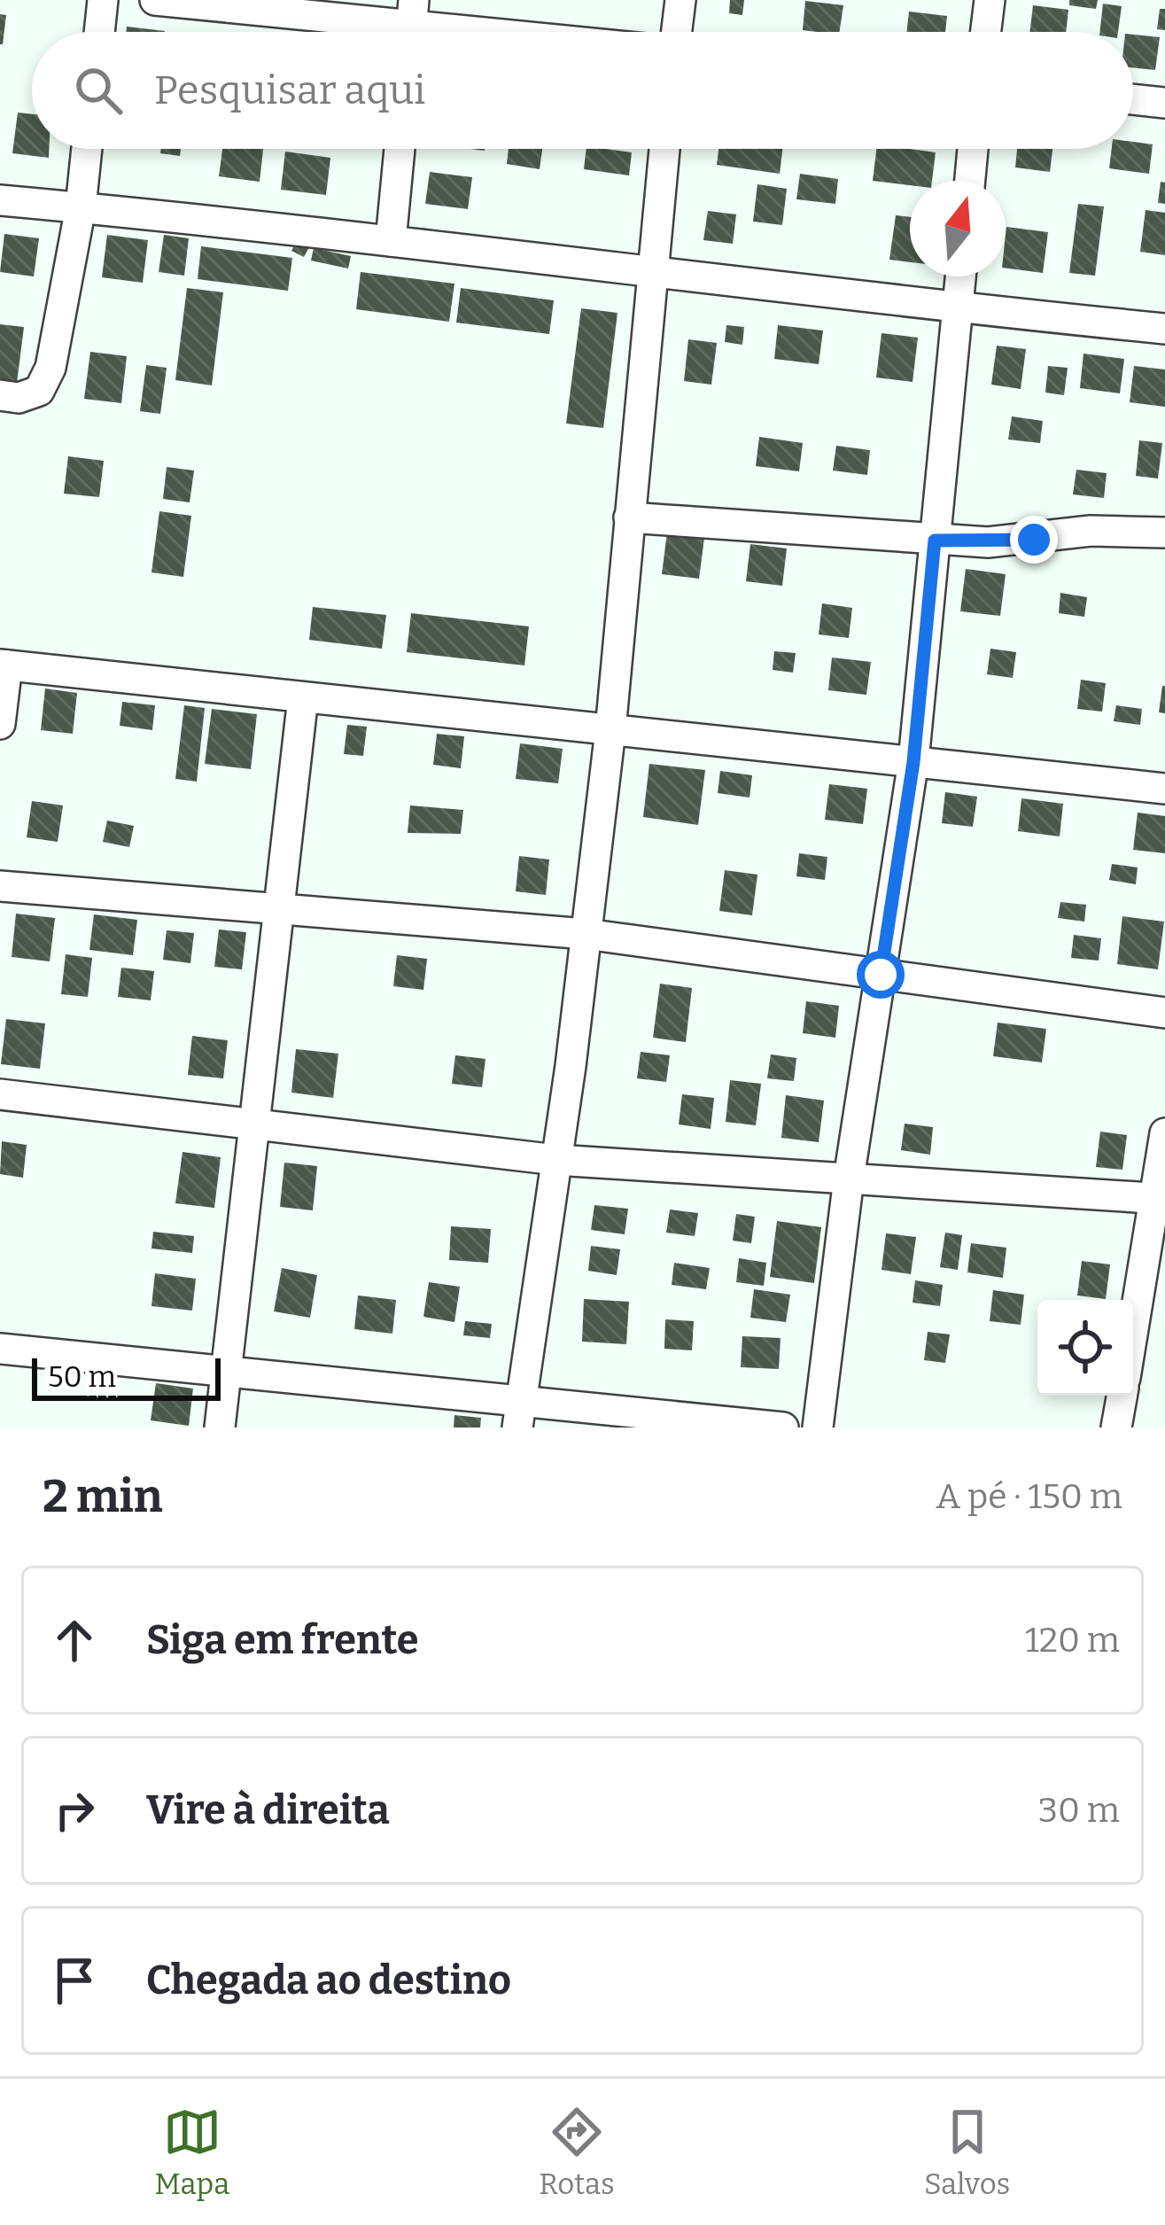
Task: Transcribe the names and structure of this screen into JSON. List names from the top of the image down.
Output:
{
  "scale_bar": "50 m",
  "north": "top",
  "page": {
    "search": "Pesquisar aqui",
    "scale": "50 m",
    "heading": ["2 min", "A pé · 150 m"],
    "list": [
      ["Siga em frente", "120 m"],
      ["Vire à direita", "30 m"],
      "Chegada ao destino"
    ],
    "nav": ["Mapa", "Rotas", "Salvos"]
  }
}
